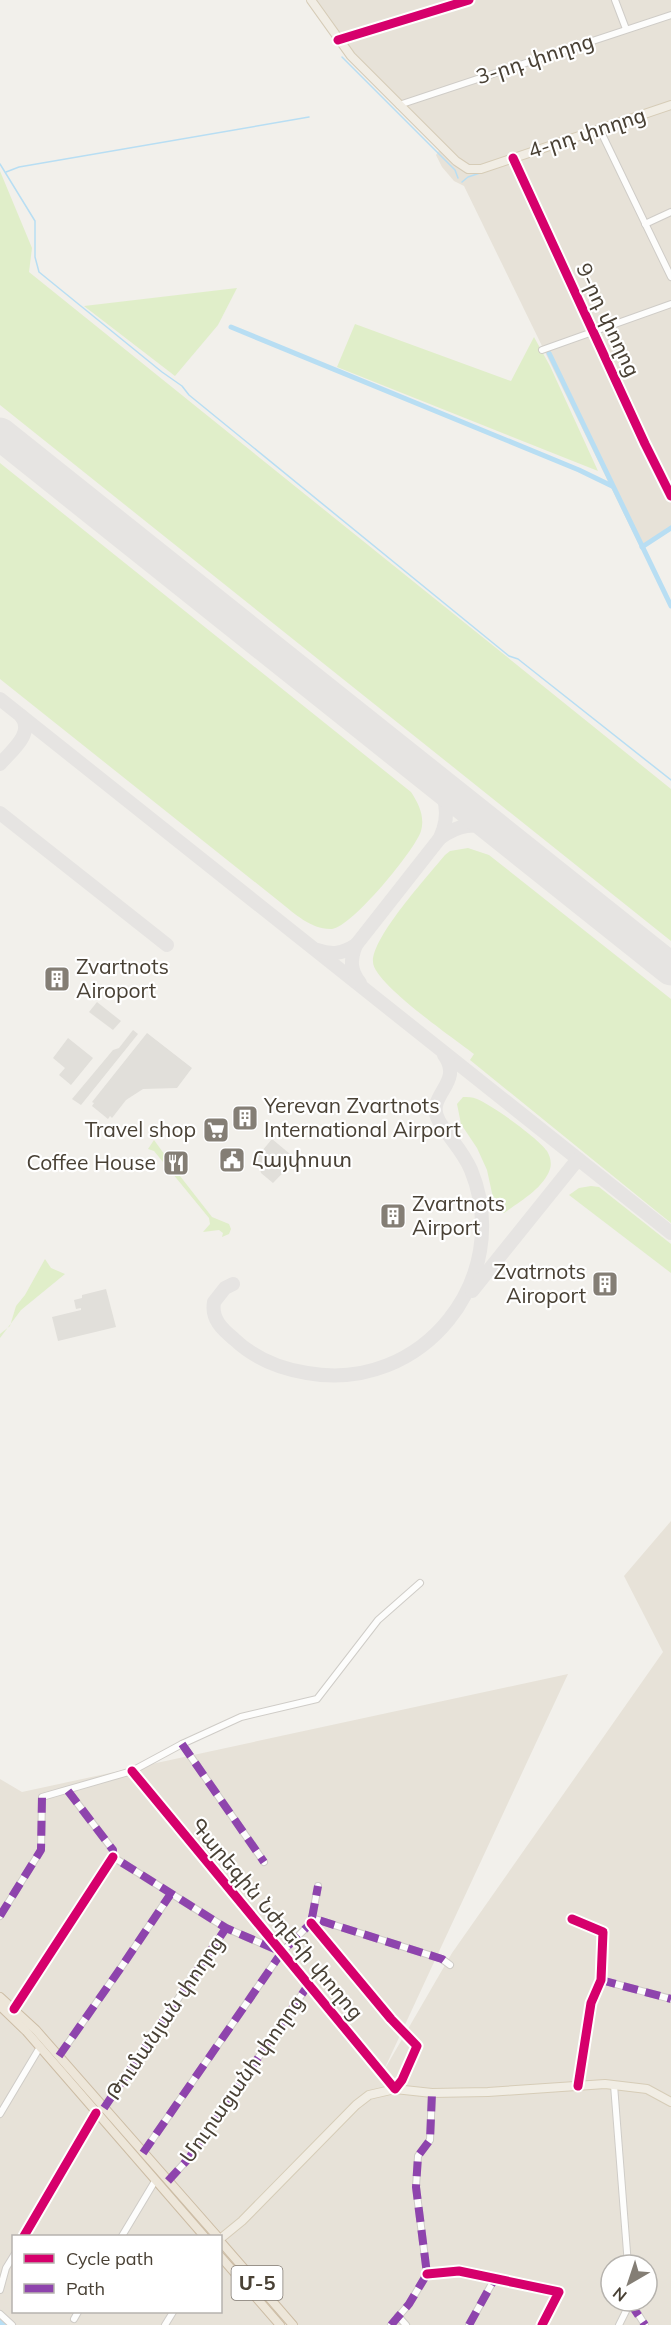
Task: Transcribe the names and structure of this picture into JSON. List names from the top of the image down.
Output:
{
  "streets": {
    "highway": ["Մ-5"],
    "main road": ["4-րդ փողոց"],
    "street": [
      "3-րդ փողոց",
      "9-րդ փողոց",
      "Գարեգին Նժդեհի փողոց",
      "Թումանյան փողոց",
      "Մուրացանի փողոց"
    ]
  },
  "crossings": [
    ["3-րդ փողոց", "4-րդ փողոց"],
    ["4-րդ փողոց", "9-րդ փողոց"],
    ["Գարեգին Նժդեհի փողոց", "Մուրացանի փողոց"],
    ["Թումանյան փողոց", "Մ-5"],
    ["Մուրացանի փողոց", "Մ-5"]
  ],
  "places": {
    "building": [
      "Zvartnots Airoport",
      "Yerevan Zvartnots International Airport",
      "Zvartnots Airport",
      "Zvatrnots Airoport"
    ],
    "supermarket": ["Travel shop"],
    "public building": ["Հայփոստ"],
    "restaurant": ["Coffee House"]
  },
  "legend": ["Cycle path", "Path"],
  "north": "bottom left"
}
